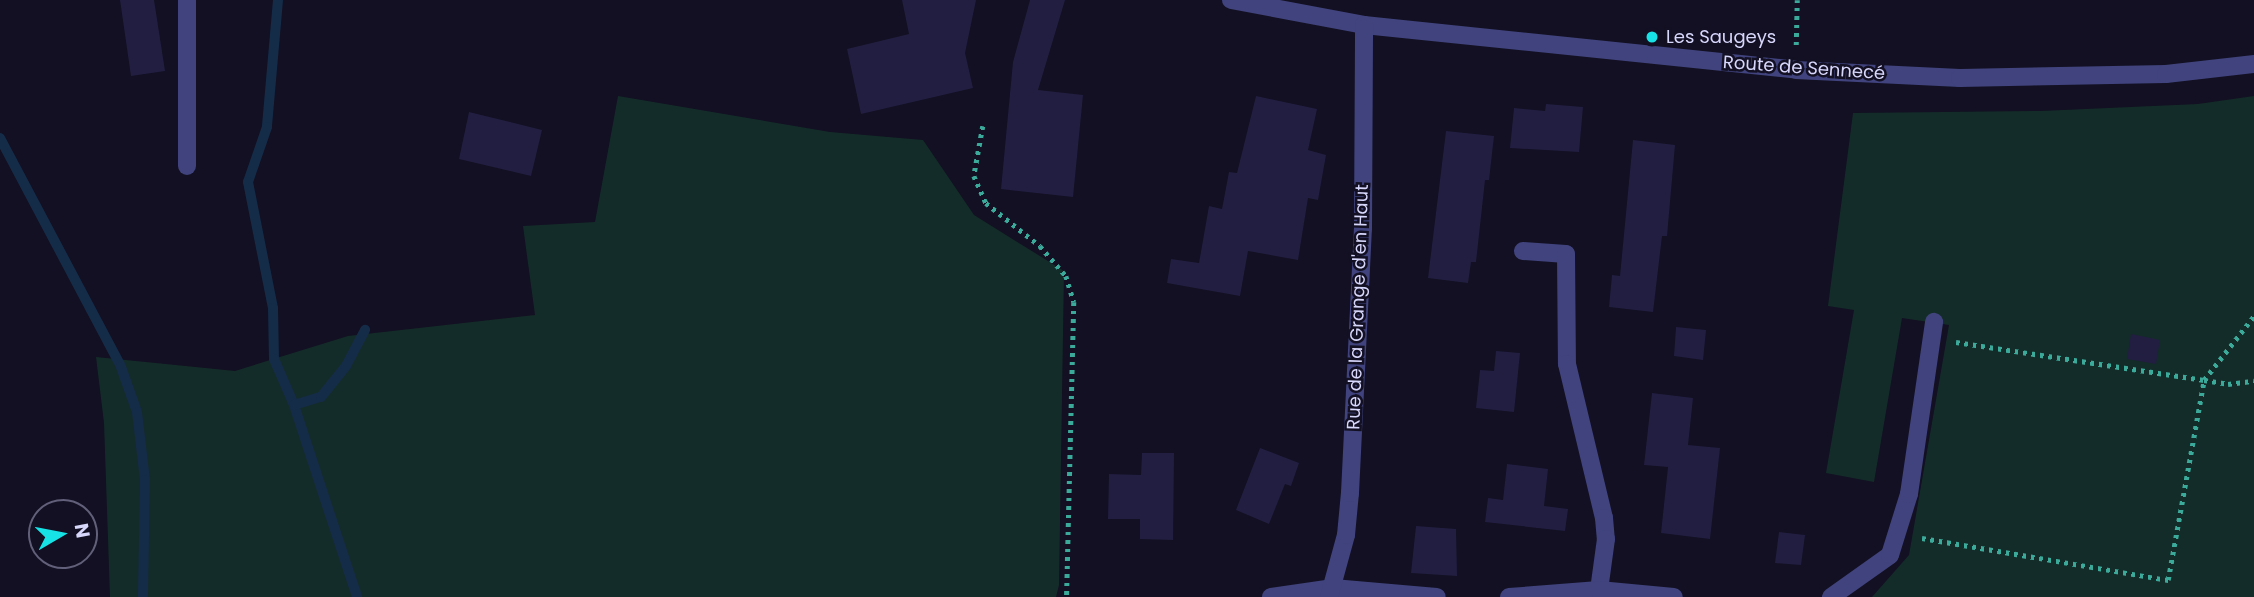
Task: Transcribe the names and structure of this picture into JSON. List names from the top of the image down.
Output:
{
  "streets": {
    "street": ["Route de Sennecé", "Rue de la Grange d'en Haut"]
  },
  "crossings": [
    ["Route de Sennecé", "Rue de la Grange d'en Haut"]
  ],
  "places": ["Les Saugeys"],
  "north": "right"
}
